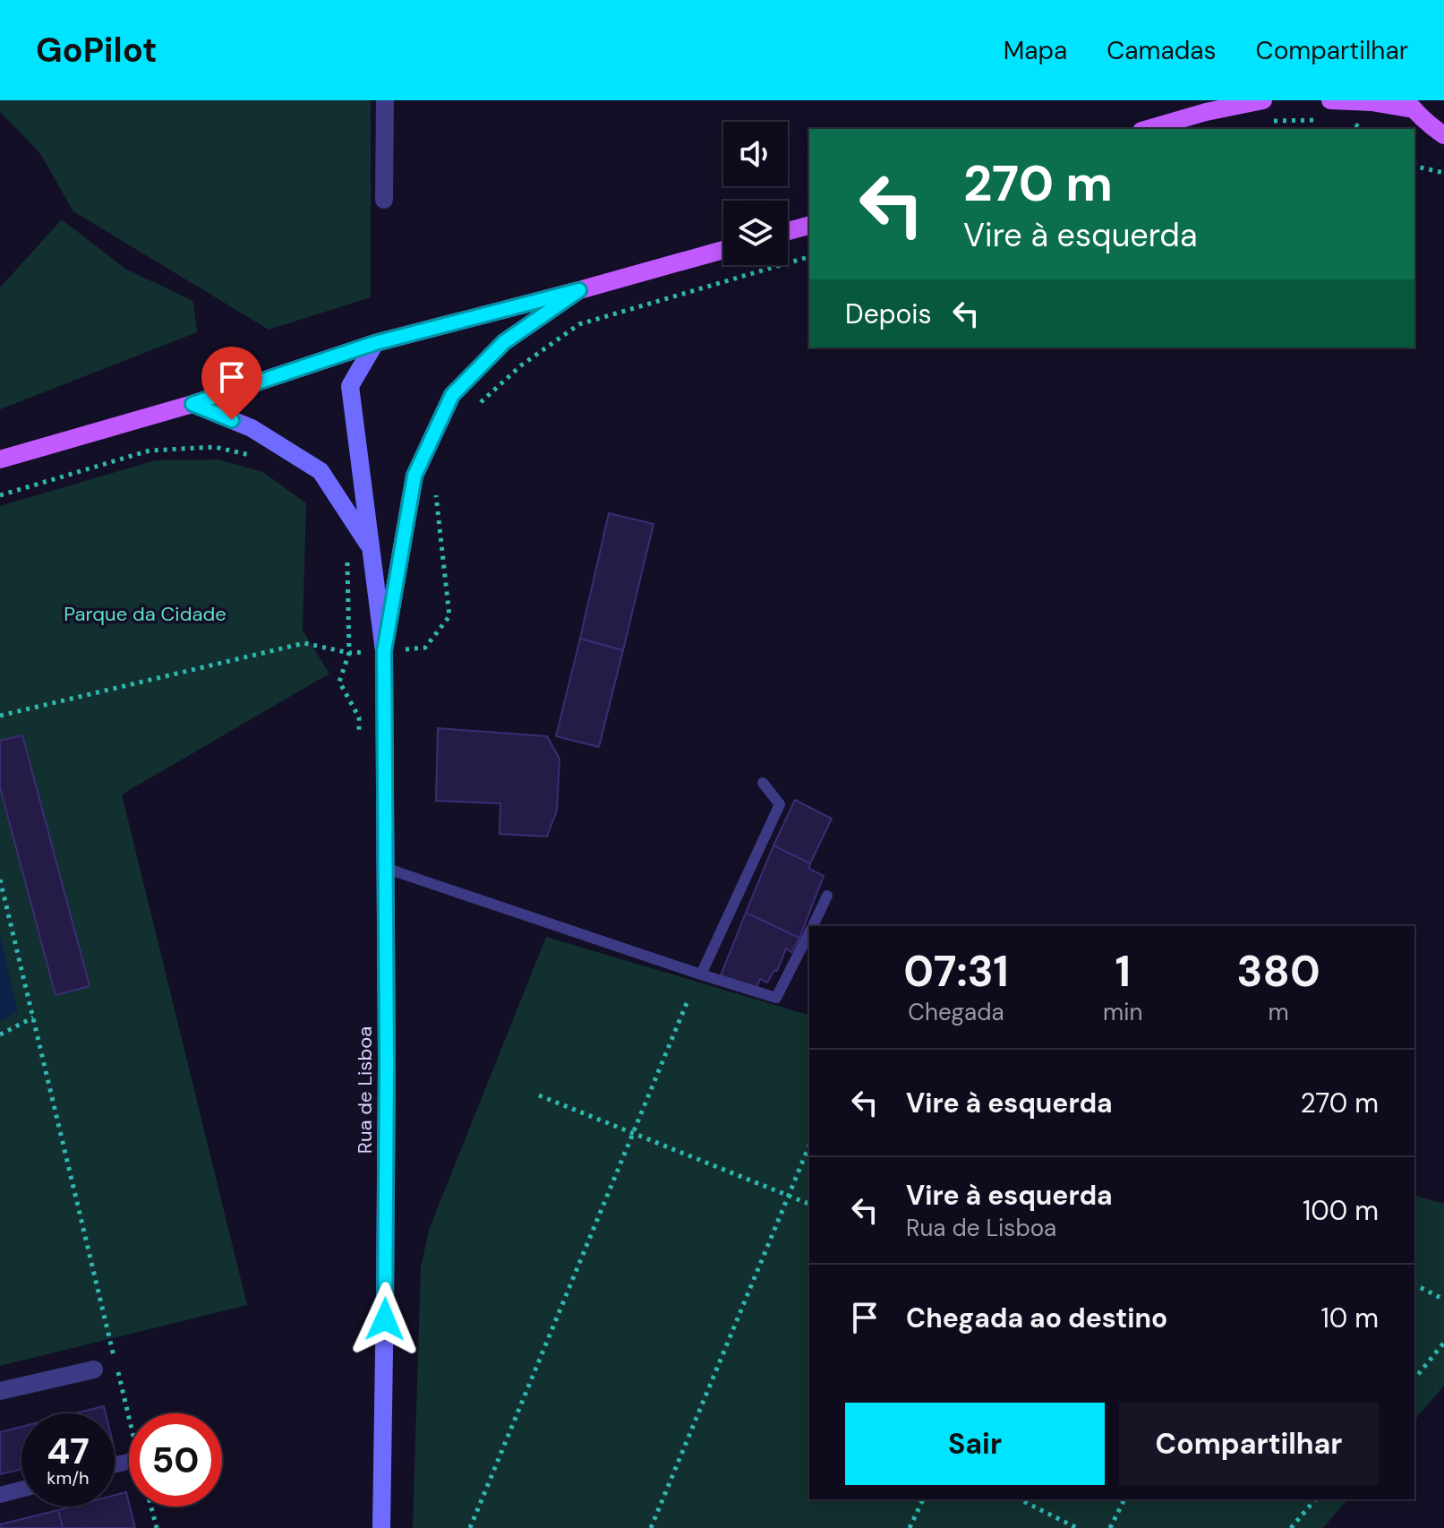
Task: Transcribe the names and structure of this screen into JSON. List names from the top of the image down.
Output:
{
  "streets": {
    "main road": ["Rua de Lisboa"]
  },
  "parks": ["Parque da Cidade"],
  "page": {
    "header": "GoPilot",
    "nav": ["Mapa", "Camadas", "Compartilhar"],
    "turn": ["270 m", "Vire à esquerda"],
    "then": "Depois",
    "eta": [
      "07:31",
      "Chegada",
      "1",
      "min",
      "380",
      "m"
    ],
    "list": [
      {
        "name": "Vire à esquerda",
        "value": "270 m"
      },
      {
        "name": "Vire à esquerda",
        "note": "Rua de Lisboa",
        "value": "100 m"
      },
      {
        "name": "Chegada ao destino",
        "value": "10 m"
      }
    ],
    "buttons": ["Sair", "Compartilhar"],
    "speed": "47 km/h",
    "limit": "50"
  }
}
